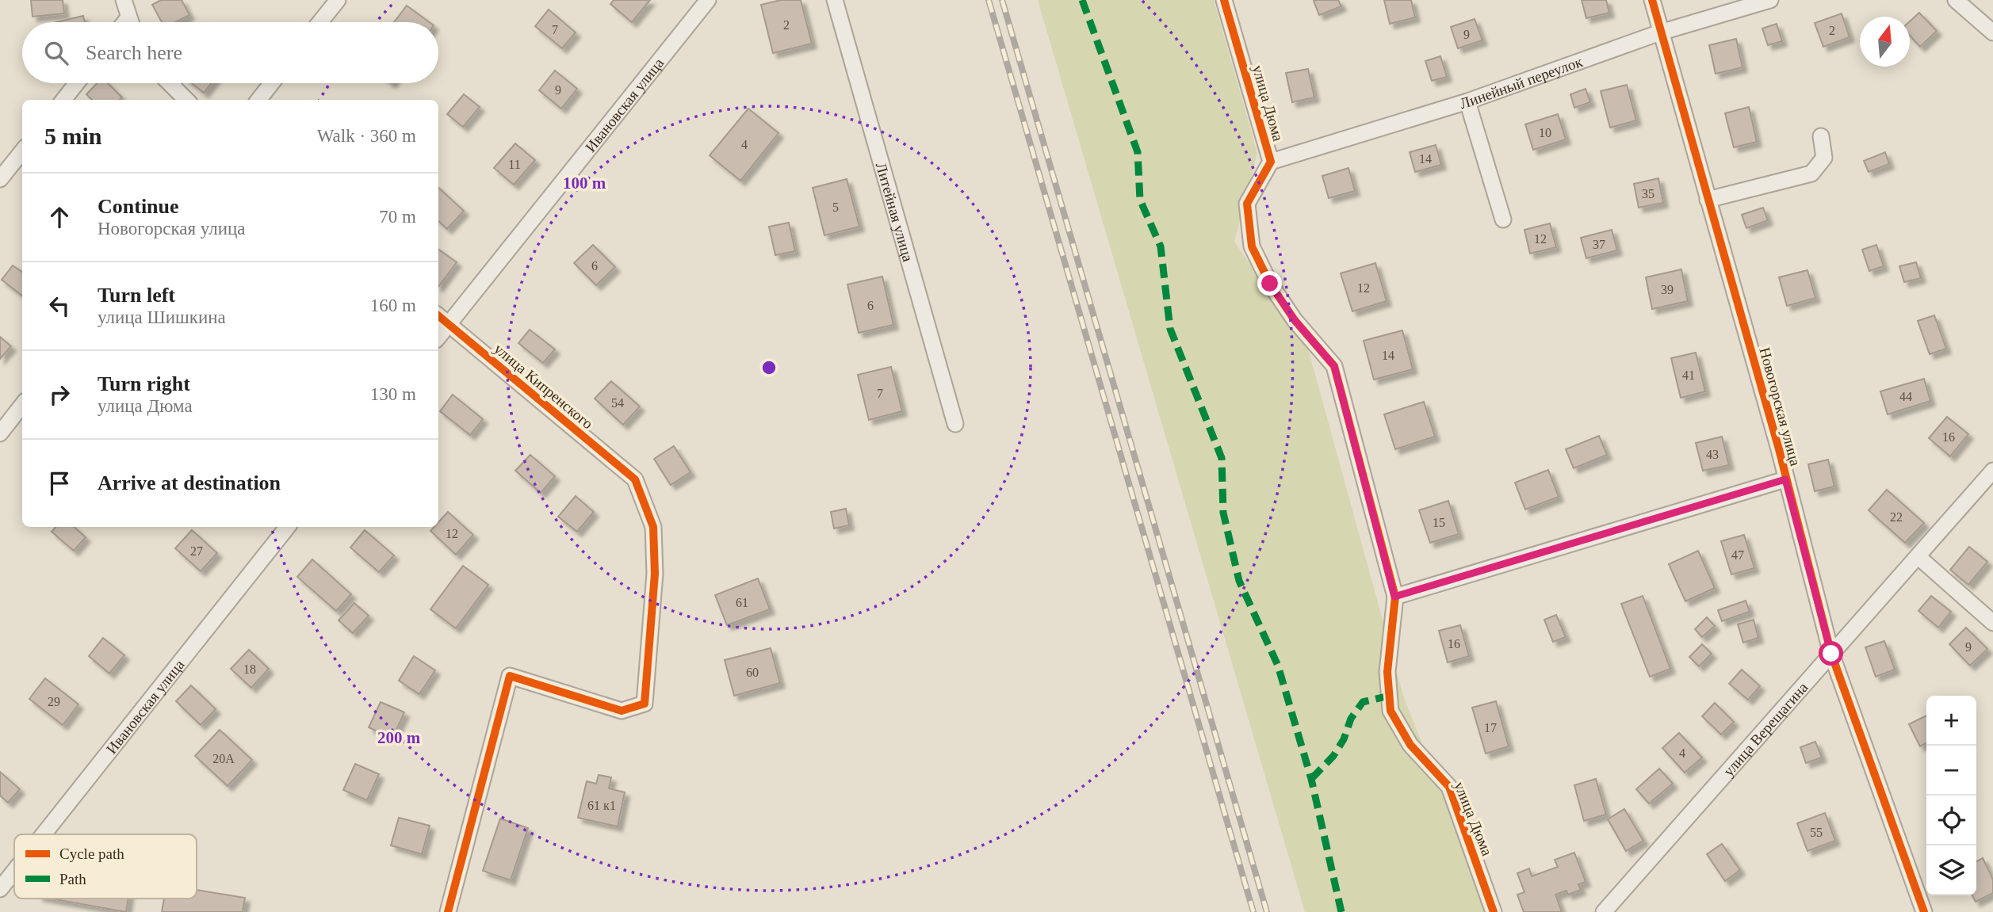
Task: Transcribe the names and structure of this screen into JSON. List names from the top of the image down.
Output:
{
  "streets": {
    "street": [
      "Линейный переулок",
      "улица Дюма",
      "Ивановская улица",
      "Литейная улица",
      "улица Кипренского",
      "Новогорская улица",
      "улица Верещагина"
    ]
  },
  "crossings": [
    ["Линейный переулок", "улица Дюма"],
    ["Линейный переулок", "Новогорская улица"],
    ["Ивановская улица", "улица Кипренского"],
    ["Новогорская улица", "улица Верещагина"]
  ],
  "house_numbers": [
    "2",
    "7",
    "2",
    "9",
    "9",
    "10",
    "4",
    "14",
    "11",
    "35",
    "5",
    "12",
    "37",
    "6",
    "12",
    "39",
    "6",
    "14",
    "41",
    "7",
    "44",
    "54",
    "16",
    "43",
    "22",
    "15",
    "12",
    "27",
    "47",
    "61",
    "16",
    "9",
    "18",
    "60",
    "29",
    "17",
    "4",
    "20А",
    "61 к1",
    "55"
  ],
  "legend": ["Cycle path", "Path"],
  "north": "top",
  "page": {
    "search": "Search here",
    "heading": ["5 min", "Walk · 360 m"],
    "list": [
      ["Continue", "Новогорская улица", "70 m"],
      ["Turn left", "улица Шишкина", "160 m"],
      ["Turn right", "улица Дюма", "130 m"],
      "Arrive at destination"
    ],
    "map_buttons": ["+", "−"]
  },
  "rings": ["100 m", "200 m"]
}
